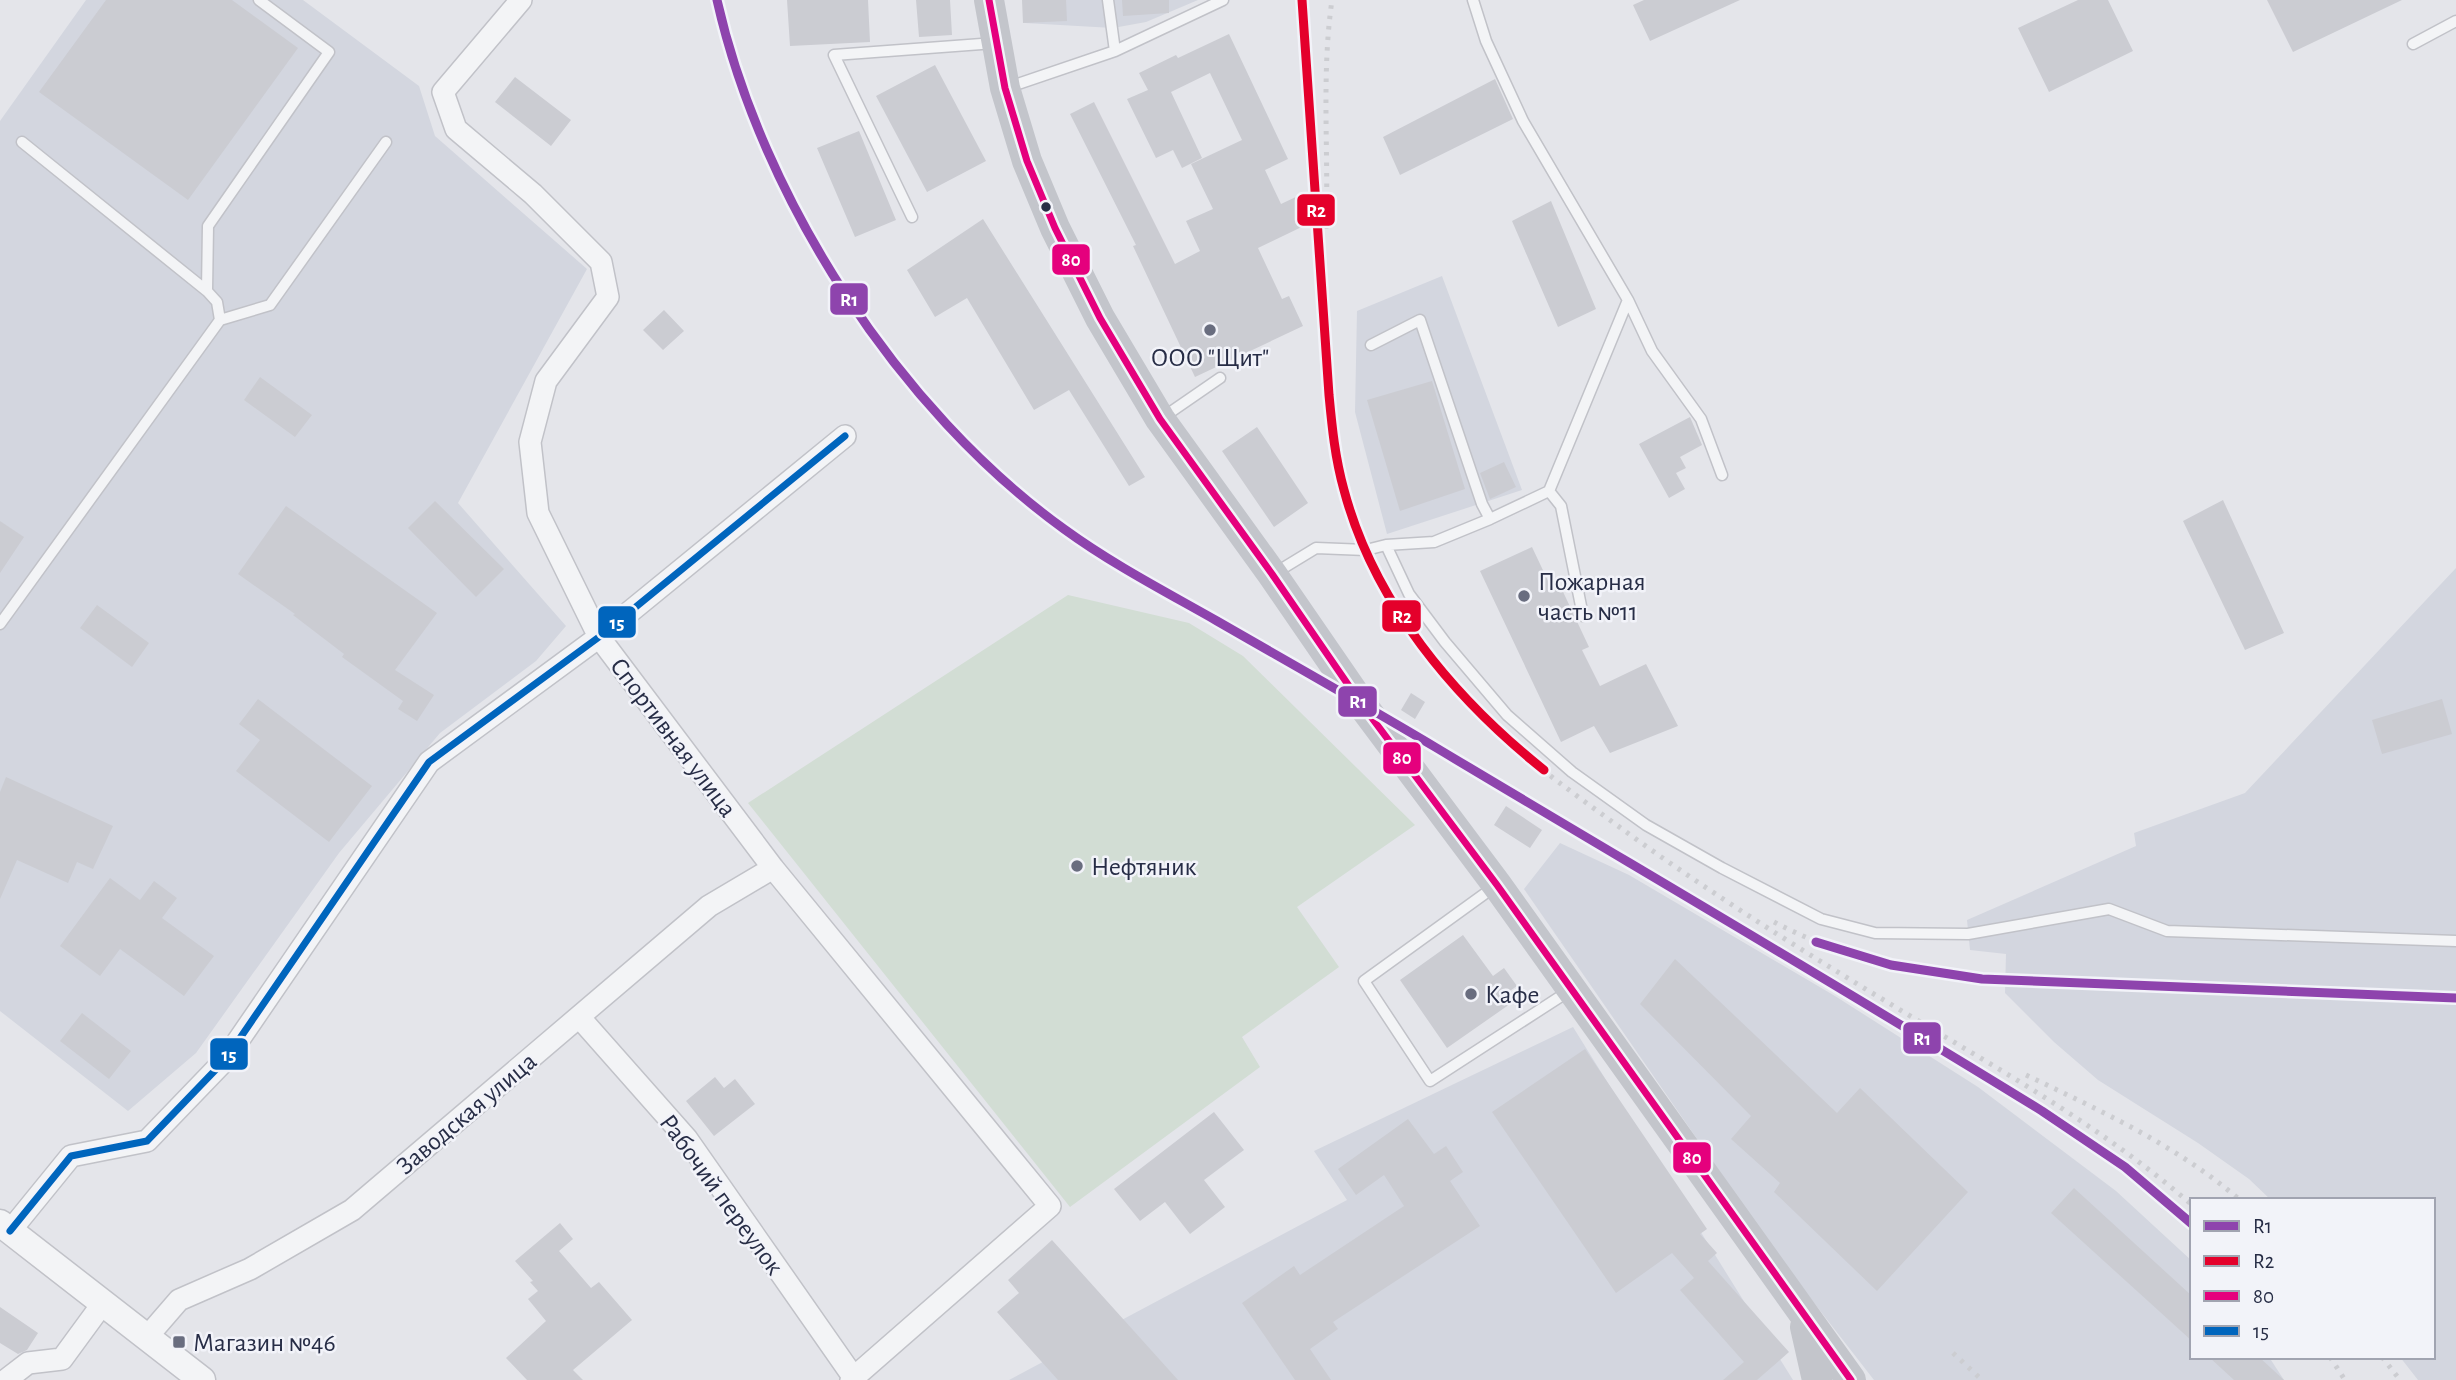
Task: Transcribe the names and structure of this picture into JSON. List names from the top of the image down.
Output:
{
  "streets": {
    "street": ["Спортивная улица", "Заводская улица", "Рабочий переулок"]
  },
  "crossings": [
    ["Спортивная улица", "Заводская улица"],
    ["Спортивная улица", "Рабочий переулок"],
    ["Заводская улица", "Рабочий переулок"]
  ],
  "places": {
    "other": [
      "ООО \"Щит\"",
      "Пожарная часть №11",
      "Нефтяник",
      "Кафе"
    ],
    "transit": ["Магазин №46"]
  },
  "lines": [
    "transit line R1",
    "transit line R2",
    "transit line 80",
    "transit line 15"
  ],
  "legend": [
    "R1",
    "R2",
    "80",
    "15"
  ]
}
